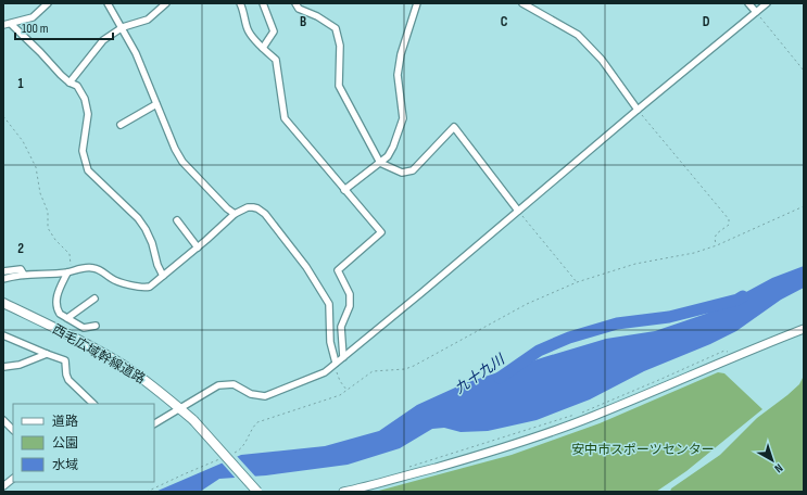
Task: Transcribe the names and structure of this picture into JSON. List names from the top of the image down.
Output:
{
  "streets": {
    "main road": ["西毛広域幹線道路"]
  },
  "water": ["九十九川"],
  "parks": ["安中市スポーツセンター"],
  "legend": ["道路", "公園", "水域"],
  "scale_bar": "100 m",
  "north": "bottom right",
  "grid": {
    "columns": ["B", "C", "D"],
    "rows": ["1", "2"]
  }
}
